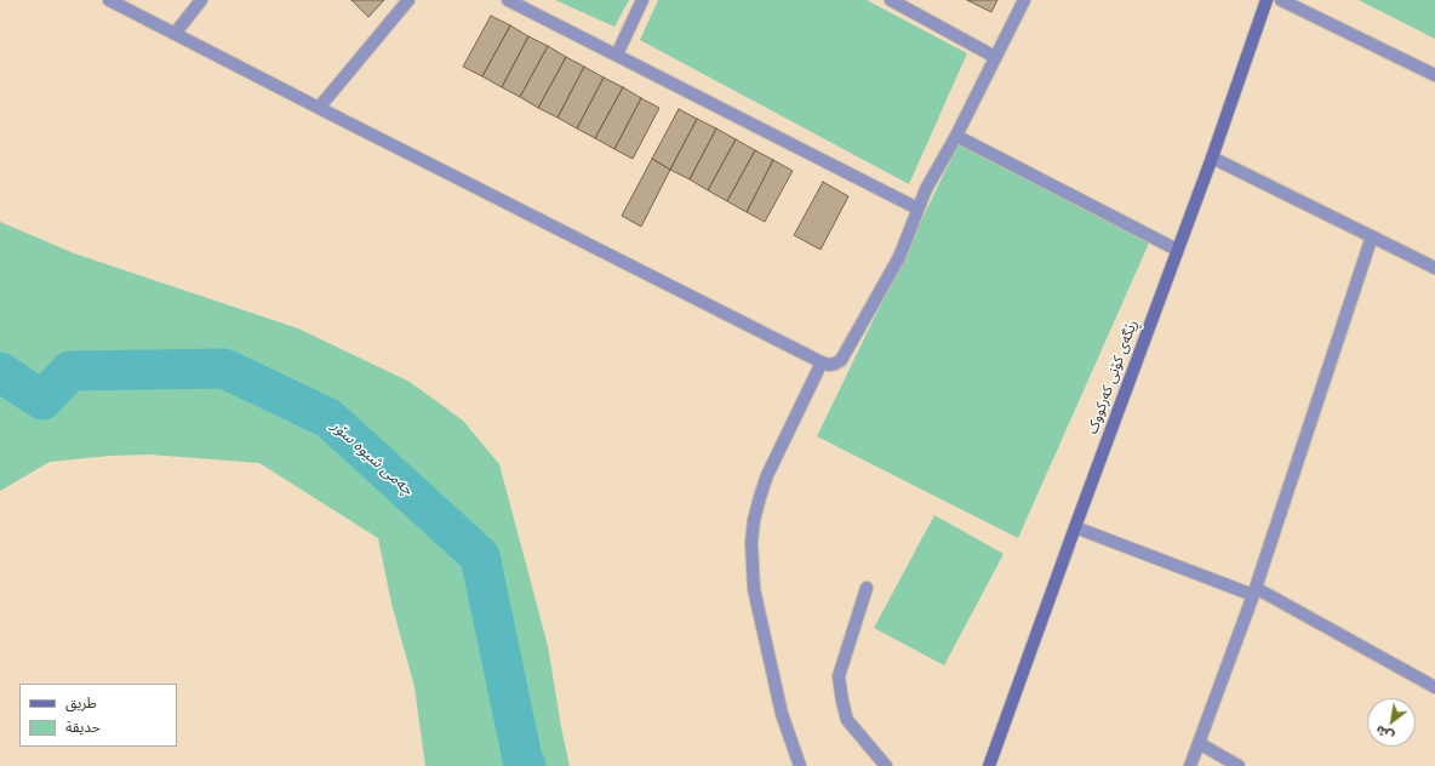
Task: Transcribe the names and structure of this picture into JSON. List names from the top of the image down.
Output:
{
  "streets": {
    "street": ["ڕێگەی کۆنی کەرکووک"]
  },
  "water": ["چەمی شیوە سۆر"],
  "legend": ["طريق", "حديقة"],
  "north": "bottom left"
}
